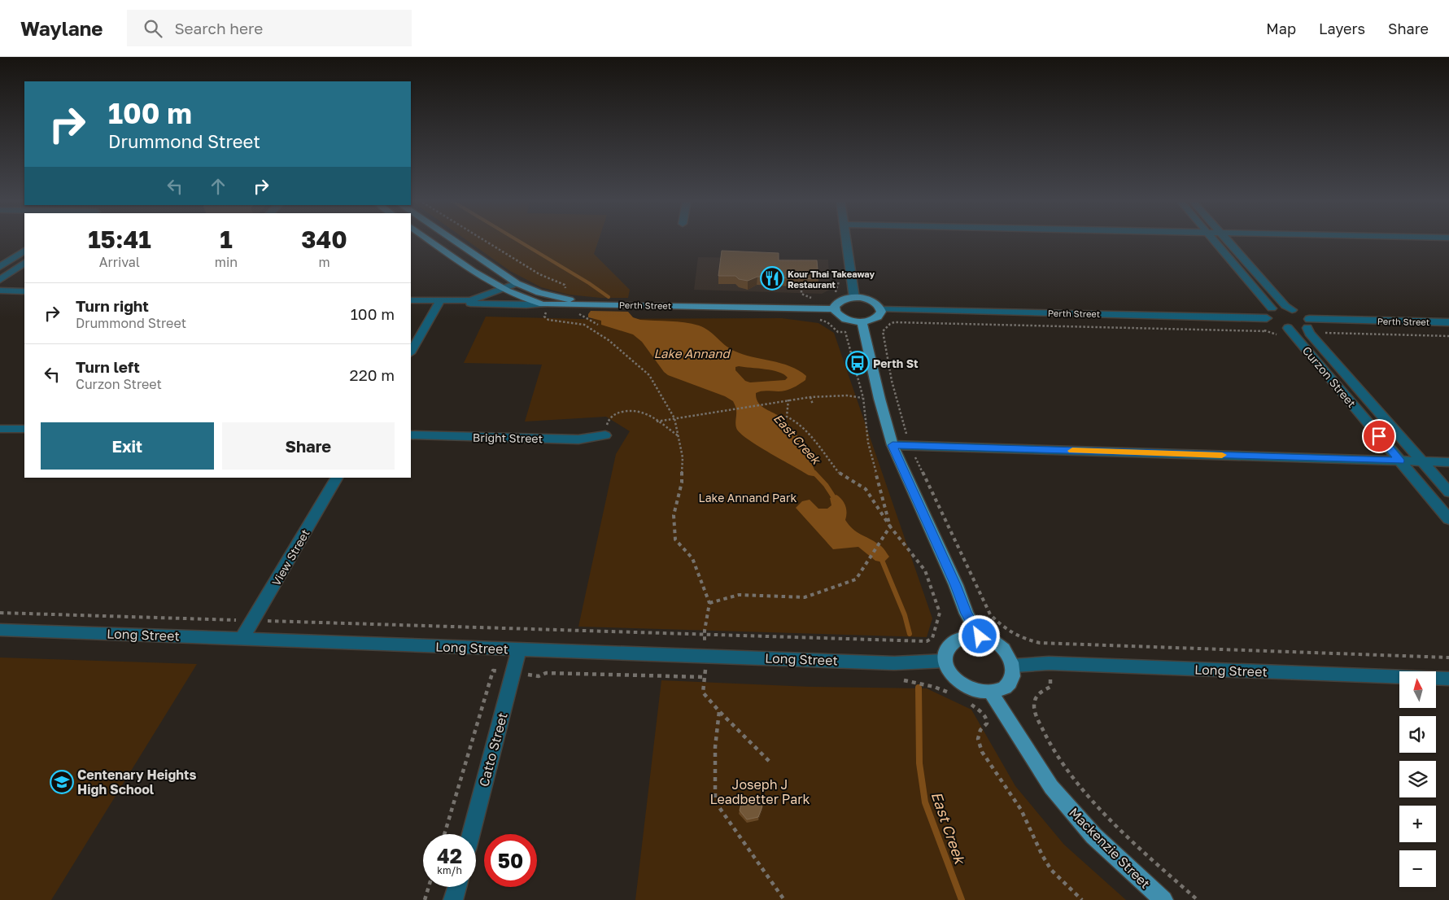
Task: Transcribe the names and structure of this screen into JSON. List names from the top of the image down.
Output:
{
  "streets": {
    "main road": ["Perth Street", "Mackenzie Street"],
    "street": [
      "Curzon Street",
      "Bright Street",
      "View Street",
      "Long Street",
      "Catto Street"
    ]
  },
  "crossings": [
    ["Perth Street", "Curzon Street"],
    ["View Street", "Long Street"],
    ["Long Street", "Catto Street"],
    ["Long Street", "Mackenzie Street"]
  ],
  "water": ["Lake Annand", "East Creek"],
  "parks": ["Lake Annand Park", "Joseph J Leadbetter Park"],
  "places": {
    "restaurant": ["Kour Thai Takeaway Restaurant"],
    "bus stop": ["Perth St"],
    "school or university": ["Centenary Heights High School"]
  },
  "north": "top",
  "page": {
    "header": "Waylane",
    "search": "Search here",
    "nav": ["Map", "Layers", "Share"],
    "turn": ["100 m", "Drummond Street"],
    "eta": [
      "15:41",
      "Arrival",
      "1",
      "min",
      "340",
      "m"
    ],
    "list": [
      {
        "name": "Turn right",
        "note": "Drummond Street",
        "value": "100 m"
      },
      {
        "name": "Turn left",
        "note": "Curzon Street",
        "value": "220 m"
      }
    ],
    "buttons": ["Exit", "Share"],
    "map_buttons": ["+", "−"],
    "speed": "42 km/h",
    "limit": "50"
  }
}
